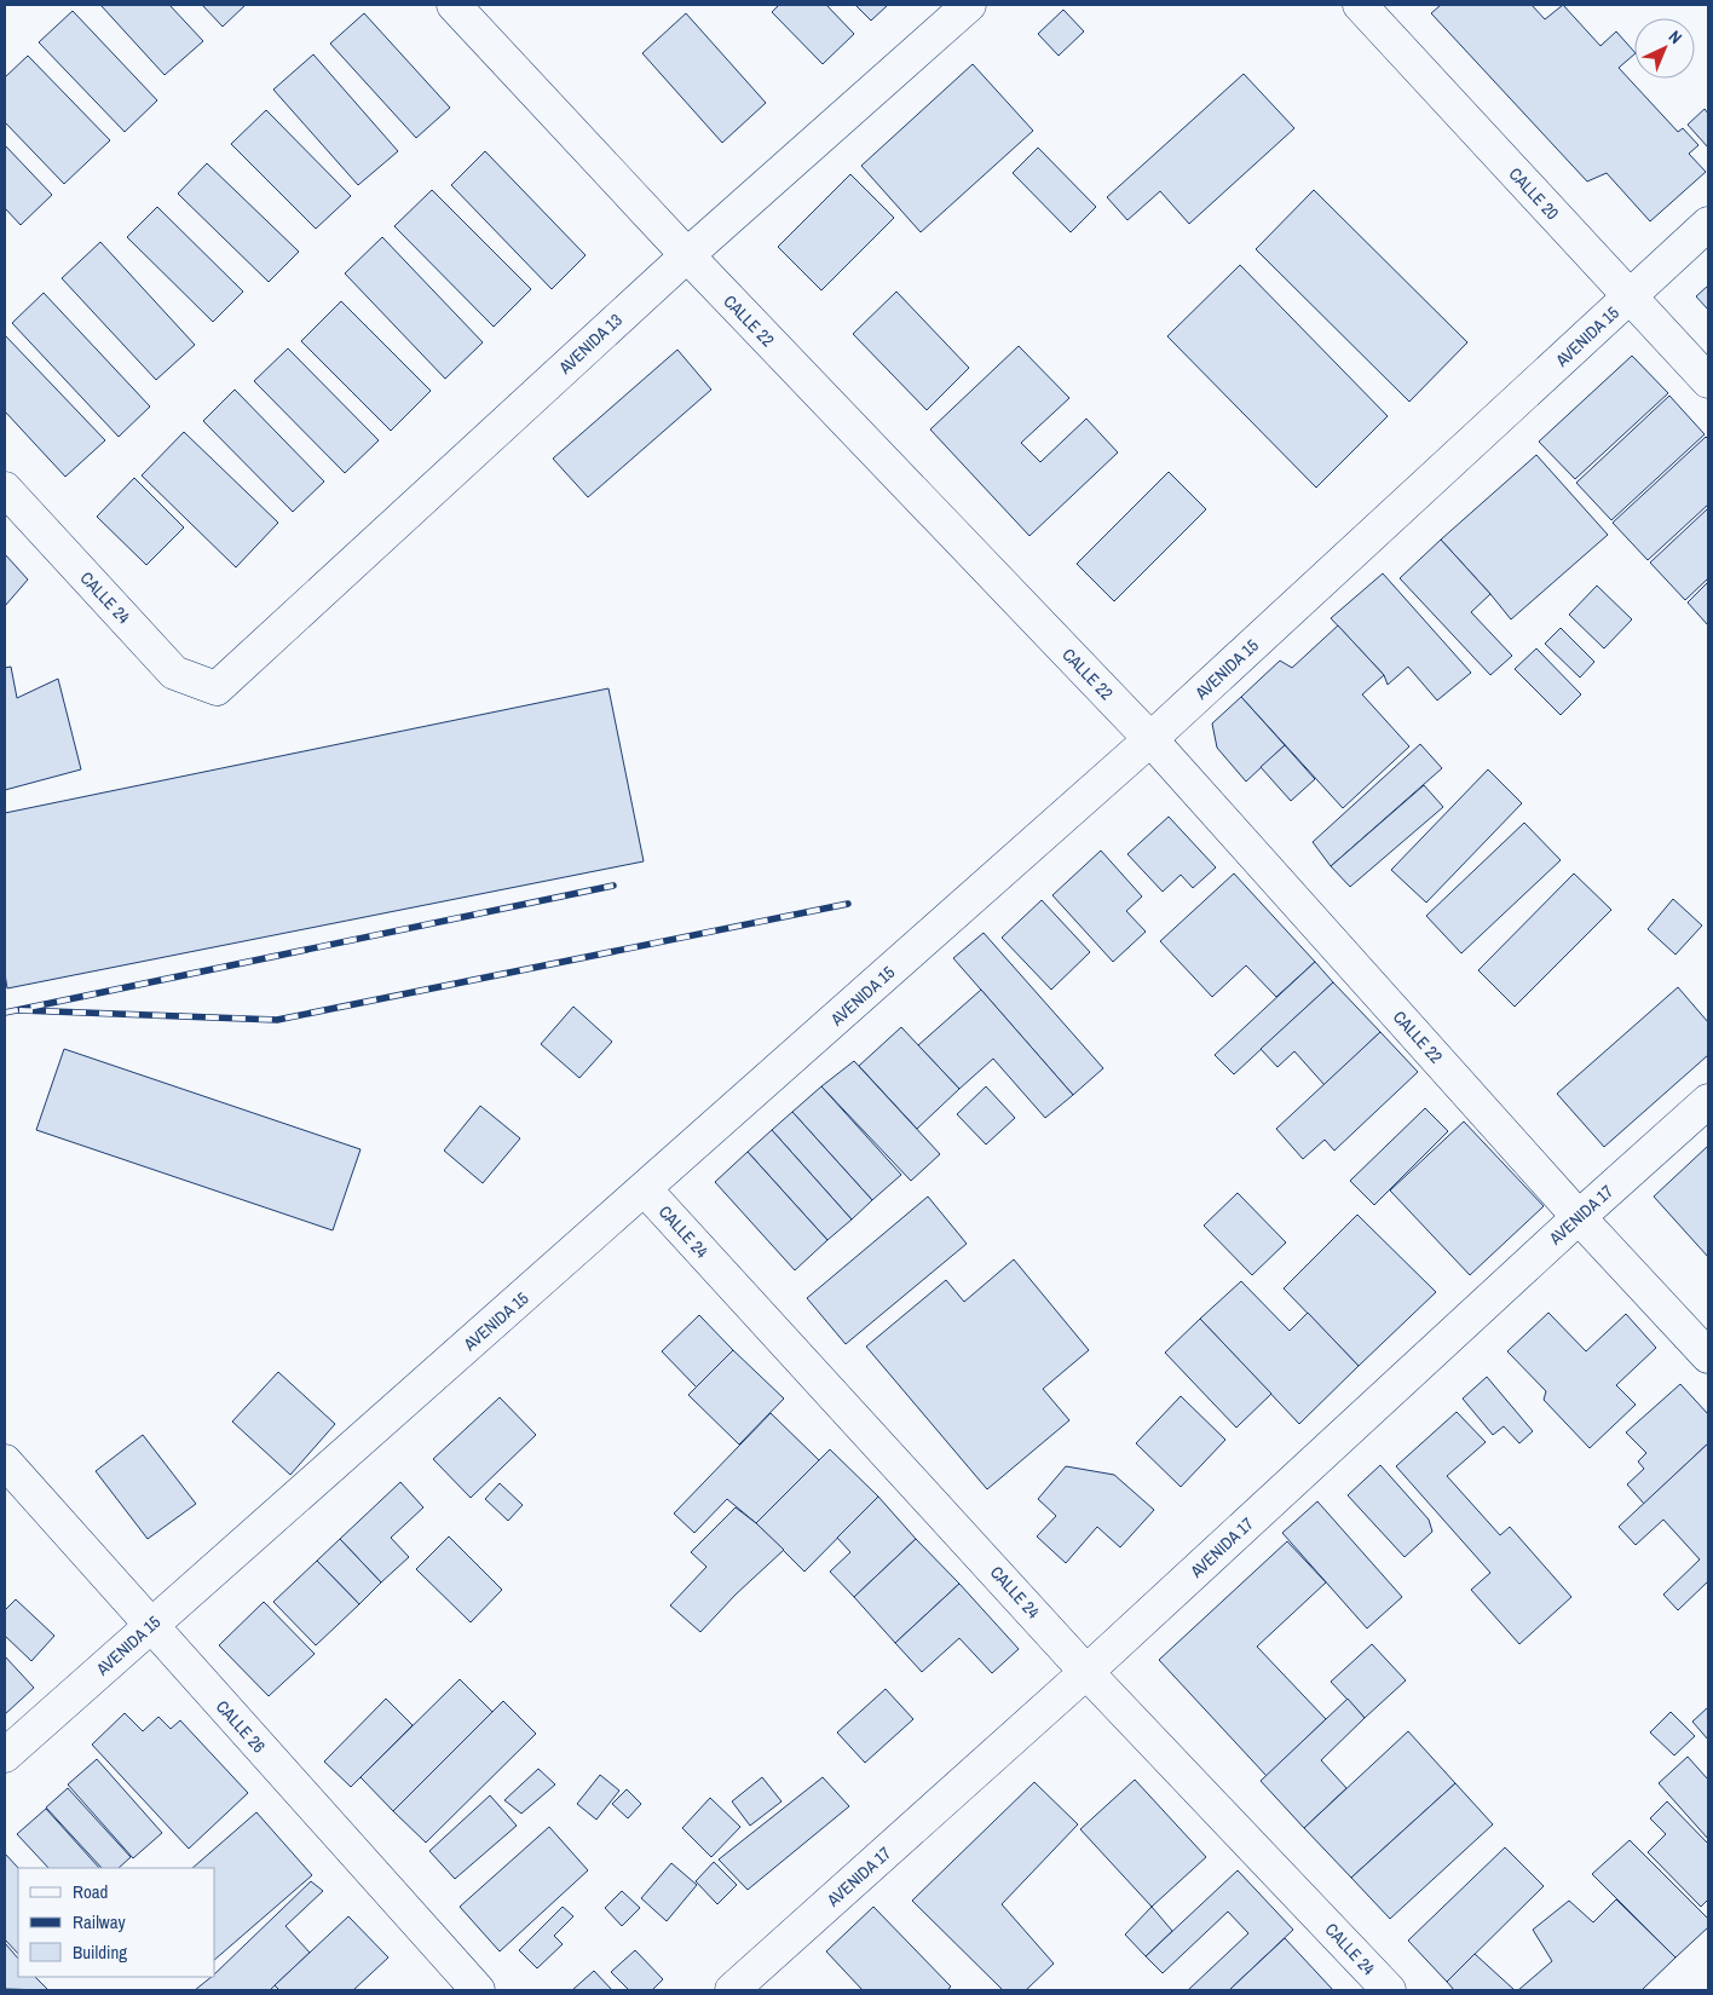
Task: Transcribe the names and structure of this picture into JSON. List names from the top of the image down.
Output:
{
  "streets": {
    "street": [
      "CALLE 20",
      "CALLE 22",
      "AVENIDA 15",
      "AVENIDA 13",
      "CALLE 24",
      "AVENIDA 17",
      "CALLE 26"
    ]
  },
  "crossings": [
    ["CALLE 20", "AVENIDA 15"],
    ["CALLE 22", "AVENIDA 15"],
    ["CALLE 22", "AVENIDA 13"],
    ["CALLE 22", "AVENIDA 17"],
    ["AVENIDA 15", "CALLE 24"],
    ["AVENIDA 15", "CALLE 26"],
    ["AVENIDA 13", "CALLE 24"],
    ["CALLE 24", "AVENIDA 17"]
  ],
  "legend": ["Road", "Railway", "Building"],
  "north": "top right"
}
